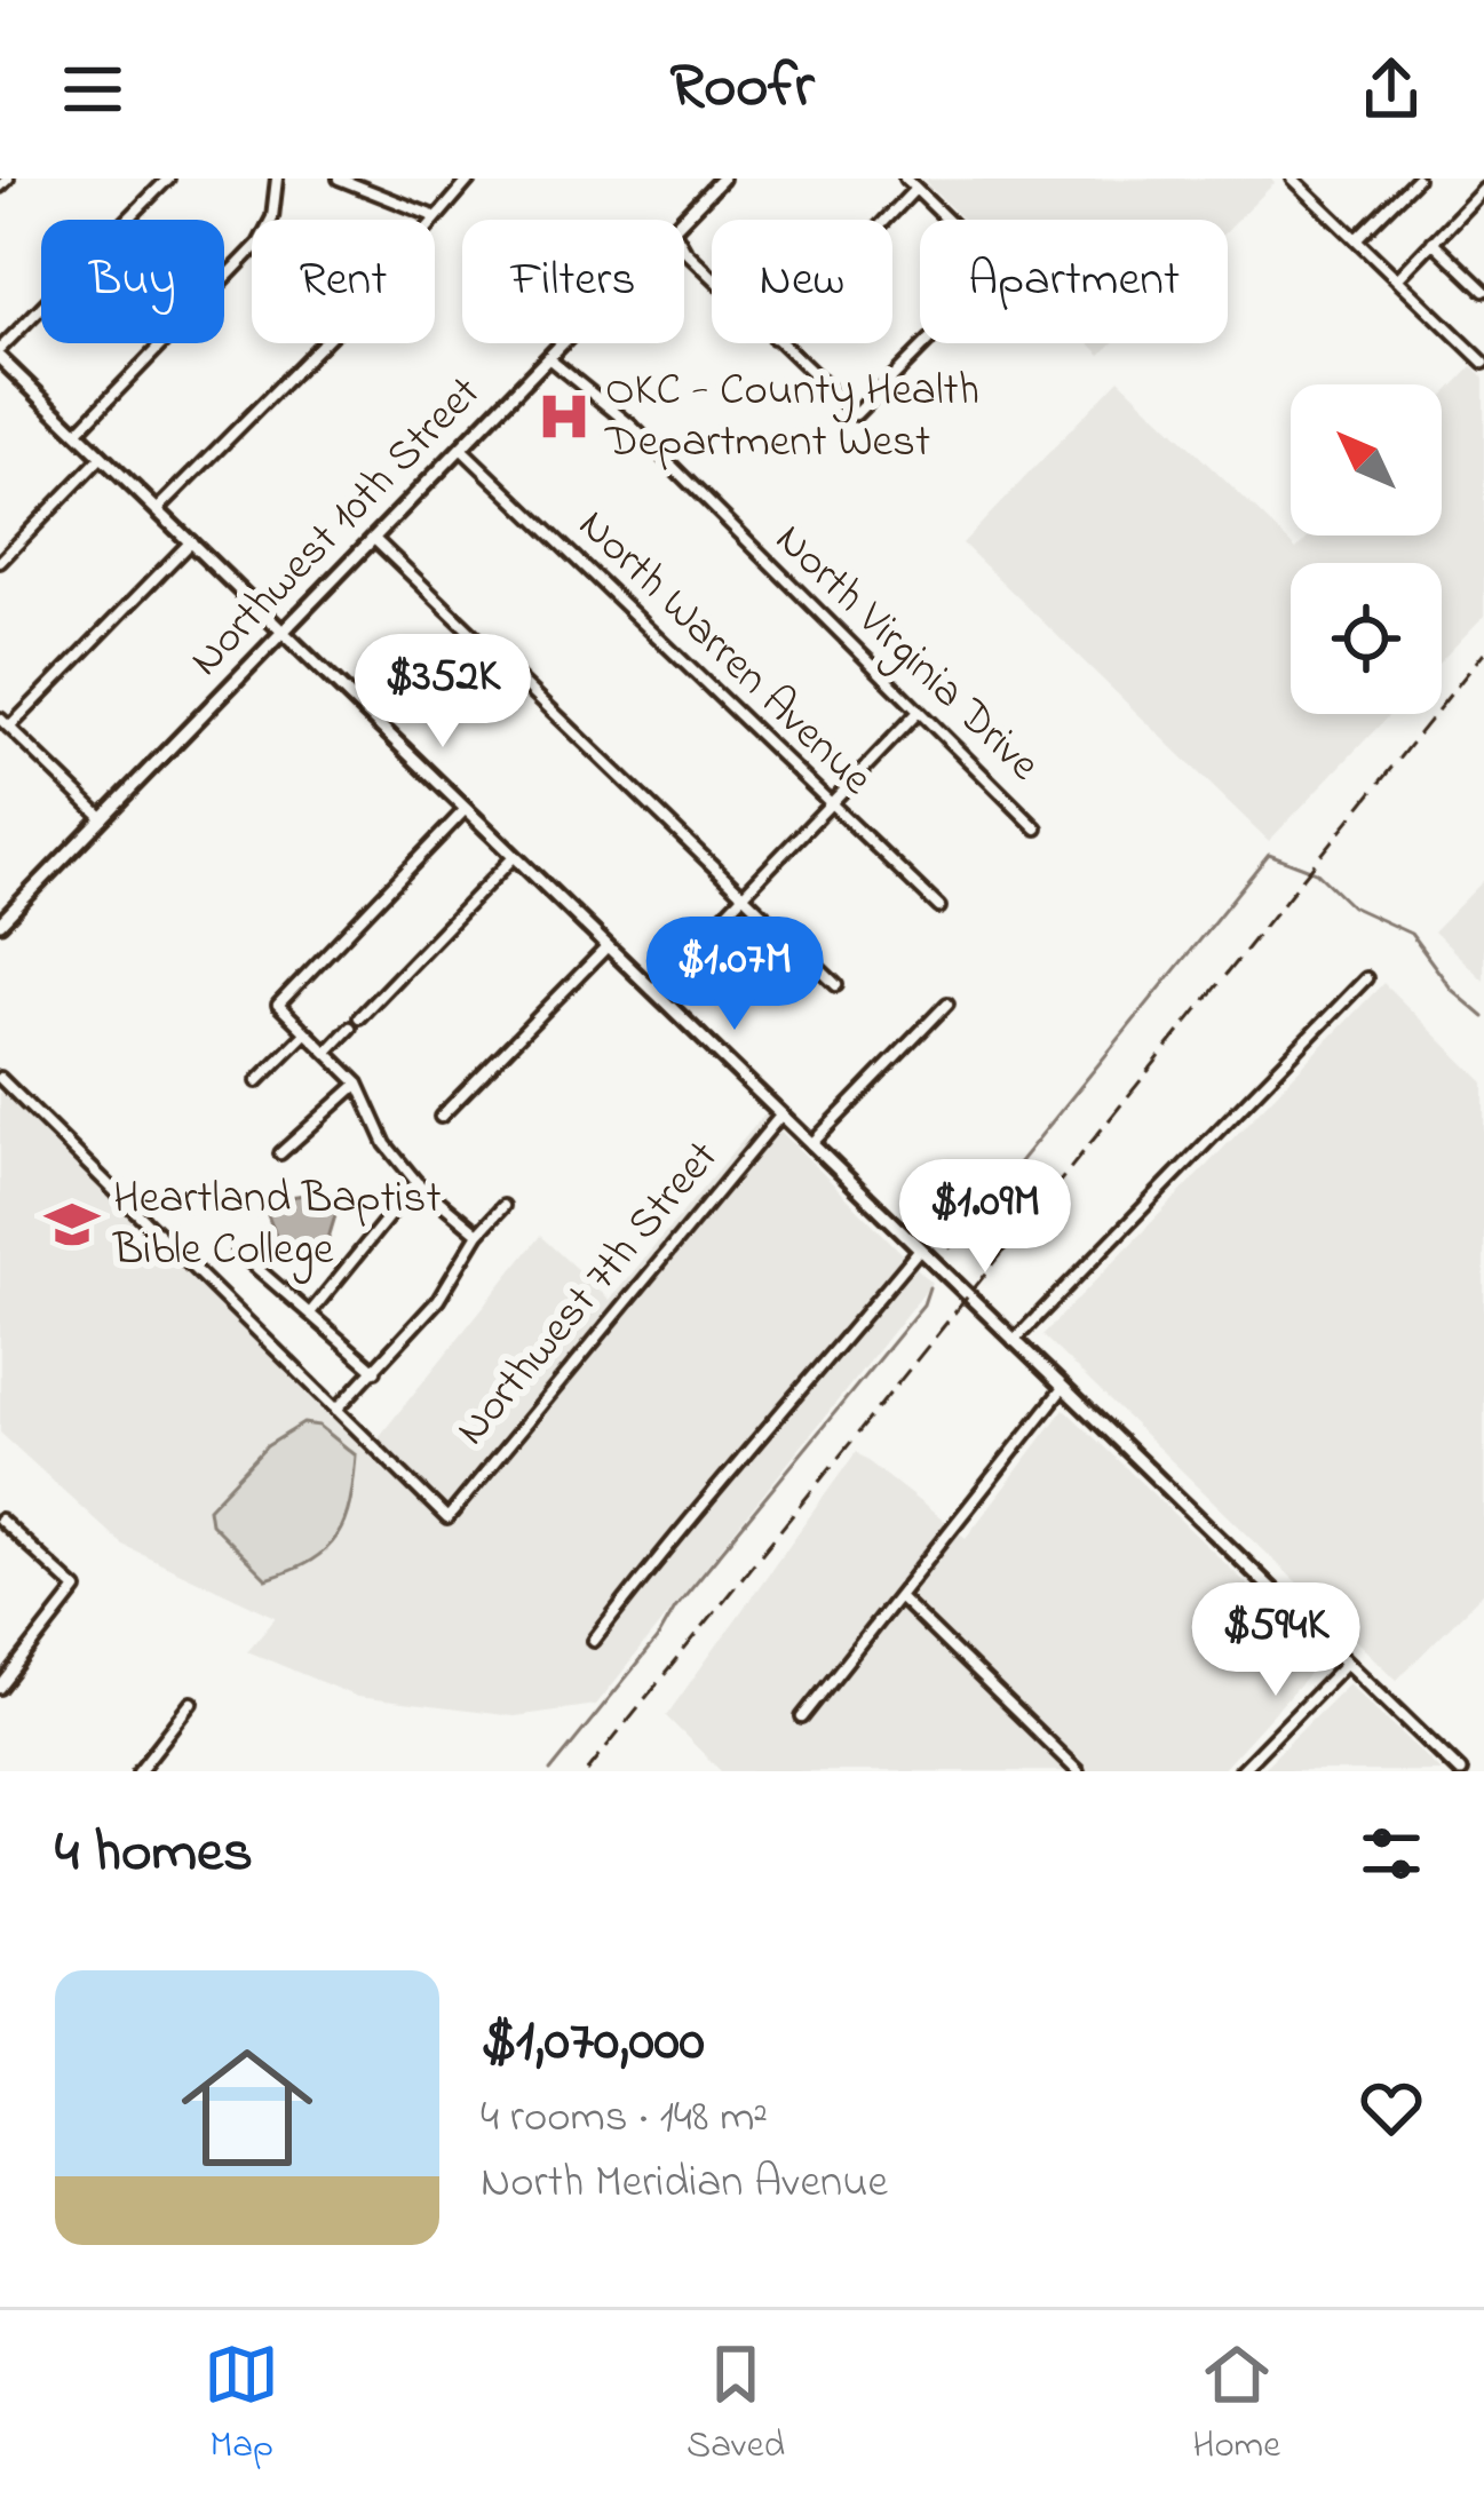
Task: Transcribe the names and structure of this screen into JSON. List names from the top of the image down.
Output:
{
  "streets": {
    "main road": ["Northwest 10th Street"],
    "street": ["North Warren Avenue", "North Virginia Drive", "Northwest 7th Street"]
  },
  "crossings": [
    ["Northwest 10th Street", "North Warren Avenue"],
    ["Northwest 10th Street", "North Virginia Drive"]
  ],
  "places": {
    "hospital": ["OKC - County Health Department West"],
    "school or university": ["Heartland Baptist Bible College"]
  },
  "north": "top left",
  "page": {
    "header": "Roofr",
    "chip": [
      "Buy",
      "Rent",
      "Filters",
      "New",
      "Apartment"
    ],
    "price": [
      "$352K",
      "$1.07M",
      "$1.09M",
      "$594K"
    ],
    "heading": "4 homes",
    "list": [
      {
        "name": "$1,070,000",
        "note": "4 rooms · 148 m² · North Meridian Avenue"
      }
    ],
    "tabs": ["Map", "Saved", "Home"]
  }
}
